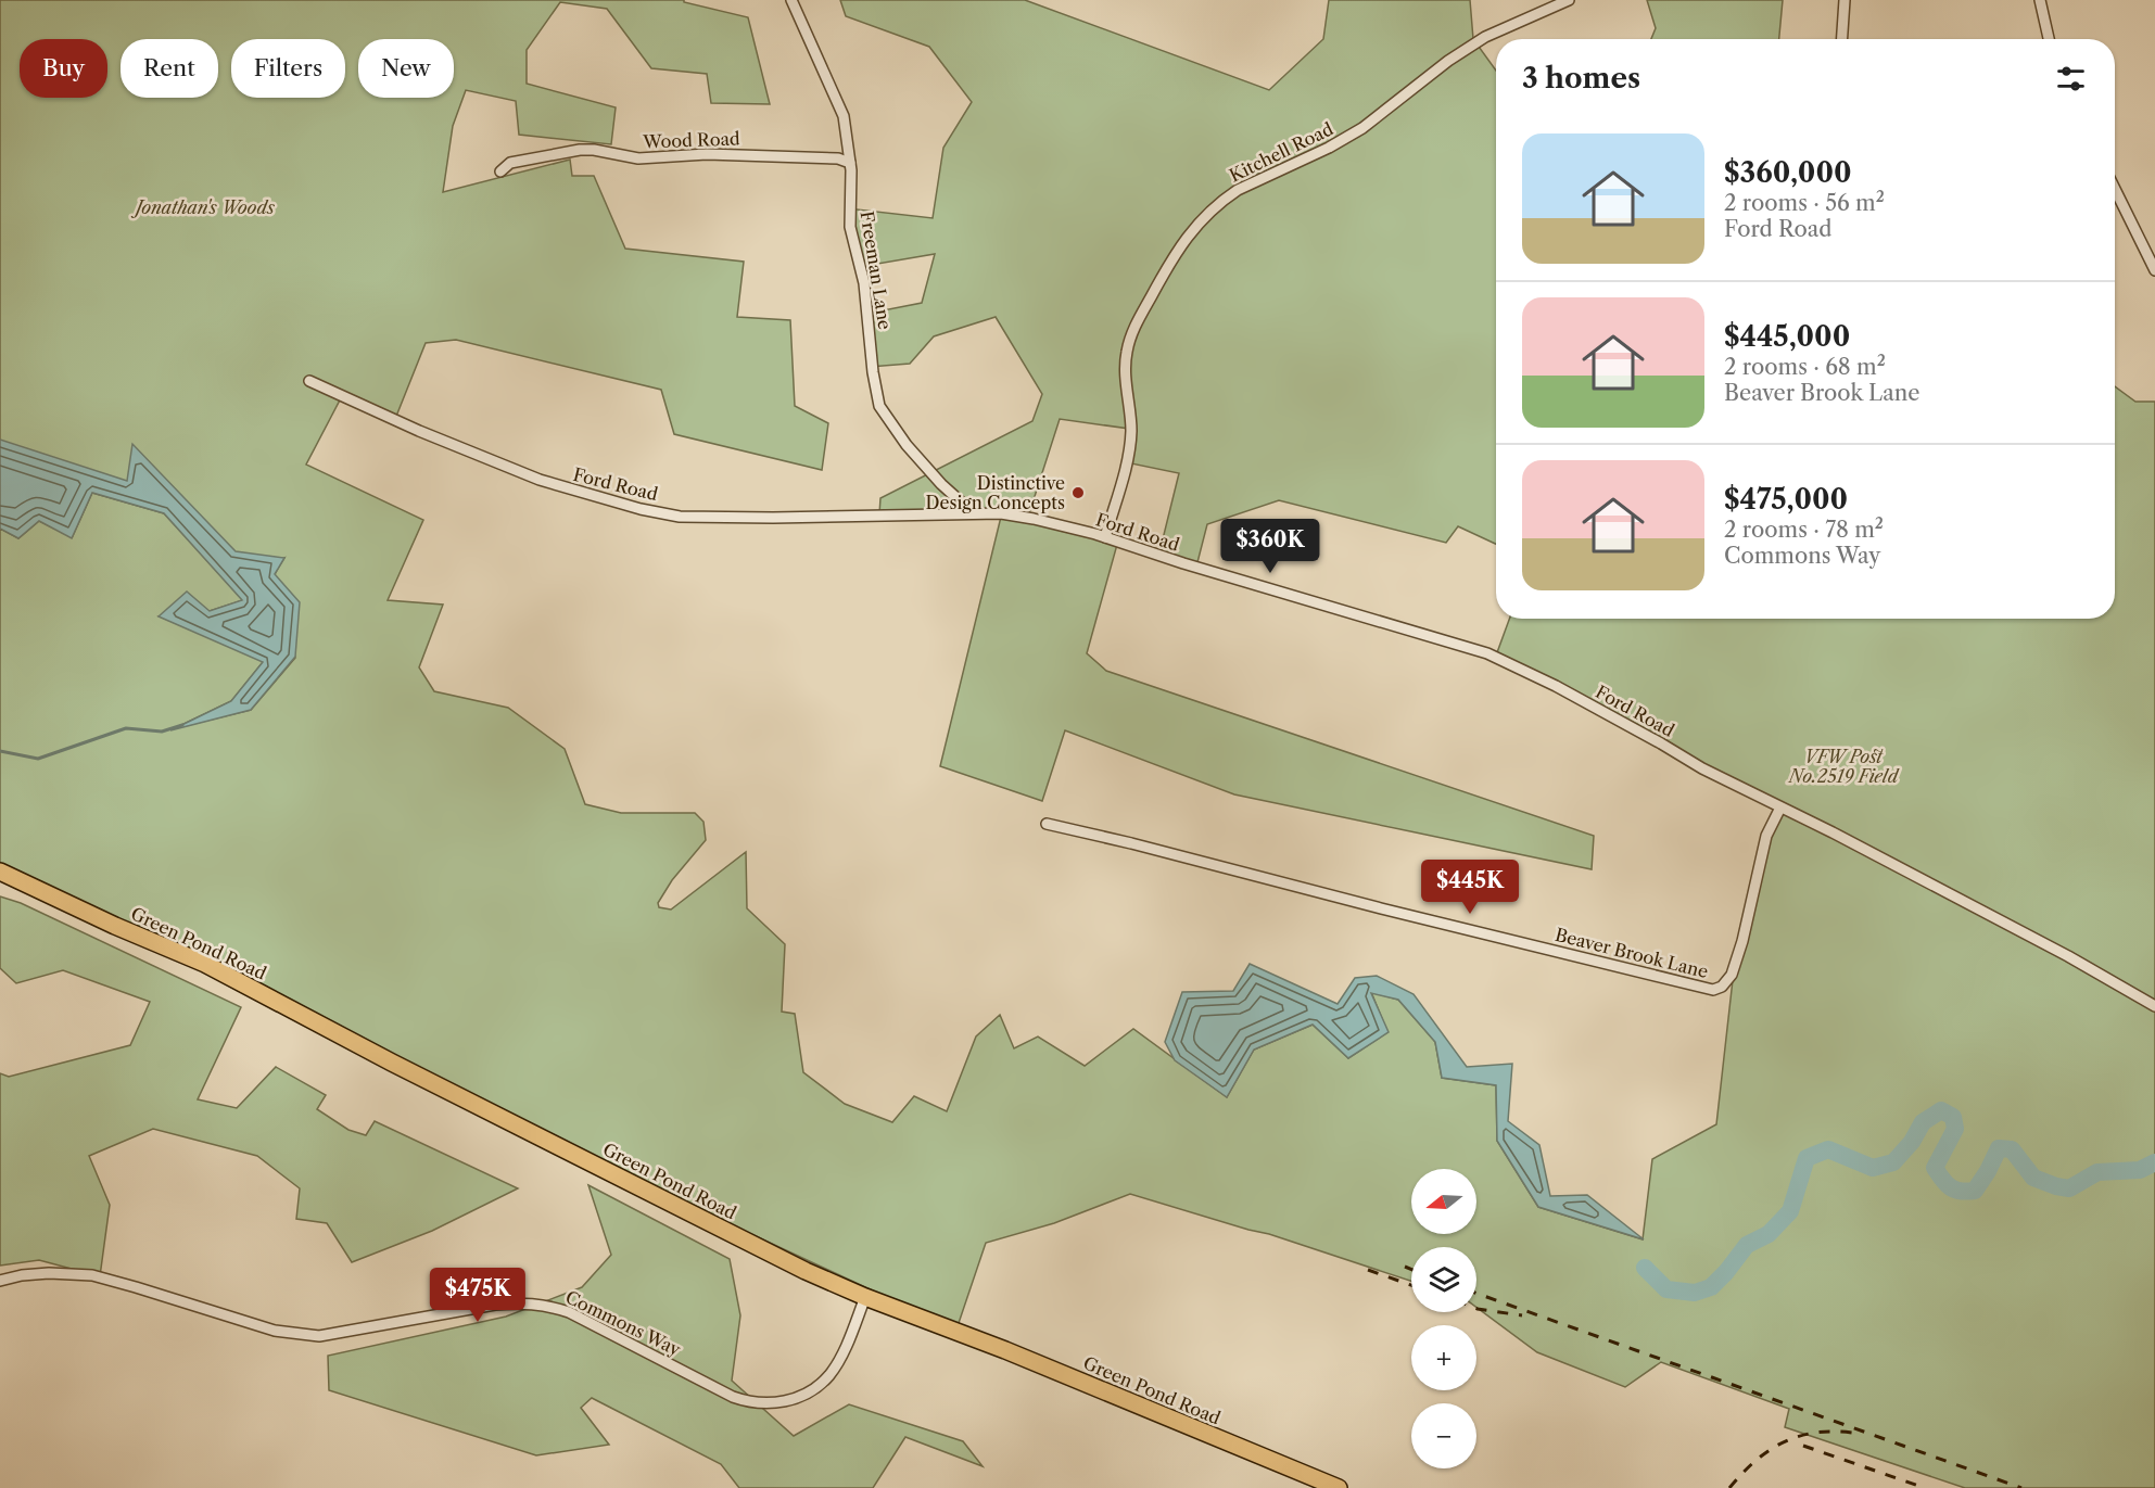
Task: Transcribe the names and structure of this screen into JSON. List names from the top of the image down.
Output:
{
  "streets": {
    "main road": ["Green Pond Road"],
    "street": [
      "Wood Road",
      "Kitchell Road",
      "Freeman Lane",
      "Ford Road",
      "Beaver Brook Lane",
      "Commons Way"
    ]
  },
  "crossings": [
    ["Wood Road", "Freeman Lane"],
    ["Kitchell Road", "Ford Road"],
    ["Freeman Lane", "Ford Road"],
    ["Ford Road", "Beaver Brook Lane"],
    ["Green Pond Road", "Commons Way"]
  ],
  "parks": ["Jonathan's Woods", "VFW Post No.2519 Field"],
  "places": ["Distinctive Design Concepts"],
  "north": "left",
  "page": {
    "chip": [
      "Buy",
      "Rent",
      "Filters",
      "New"
    ],
    "heading": "3 homes",
    "list": [
      {
        "name": "$360,000",
        "note": "2 rooms · 56 m² · Ford Road"
      },
      {
        "name": "$445,000",
        "note": "2 rooms · 68 m² · Beaver Brook Lane"
      },
      {
        "name": "$475,000",
        "note": "2 rooms · 78 m² · Commons Way"
      }
    ],
    "price": ["$360K", "$445K", "$475K"],
    "map_buttons": ["+", "−"]
  }
}
